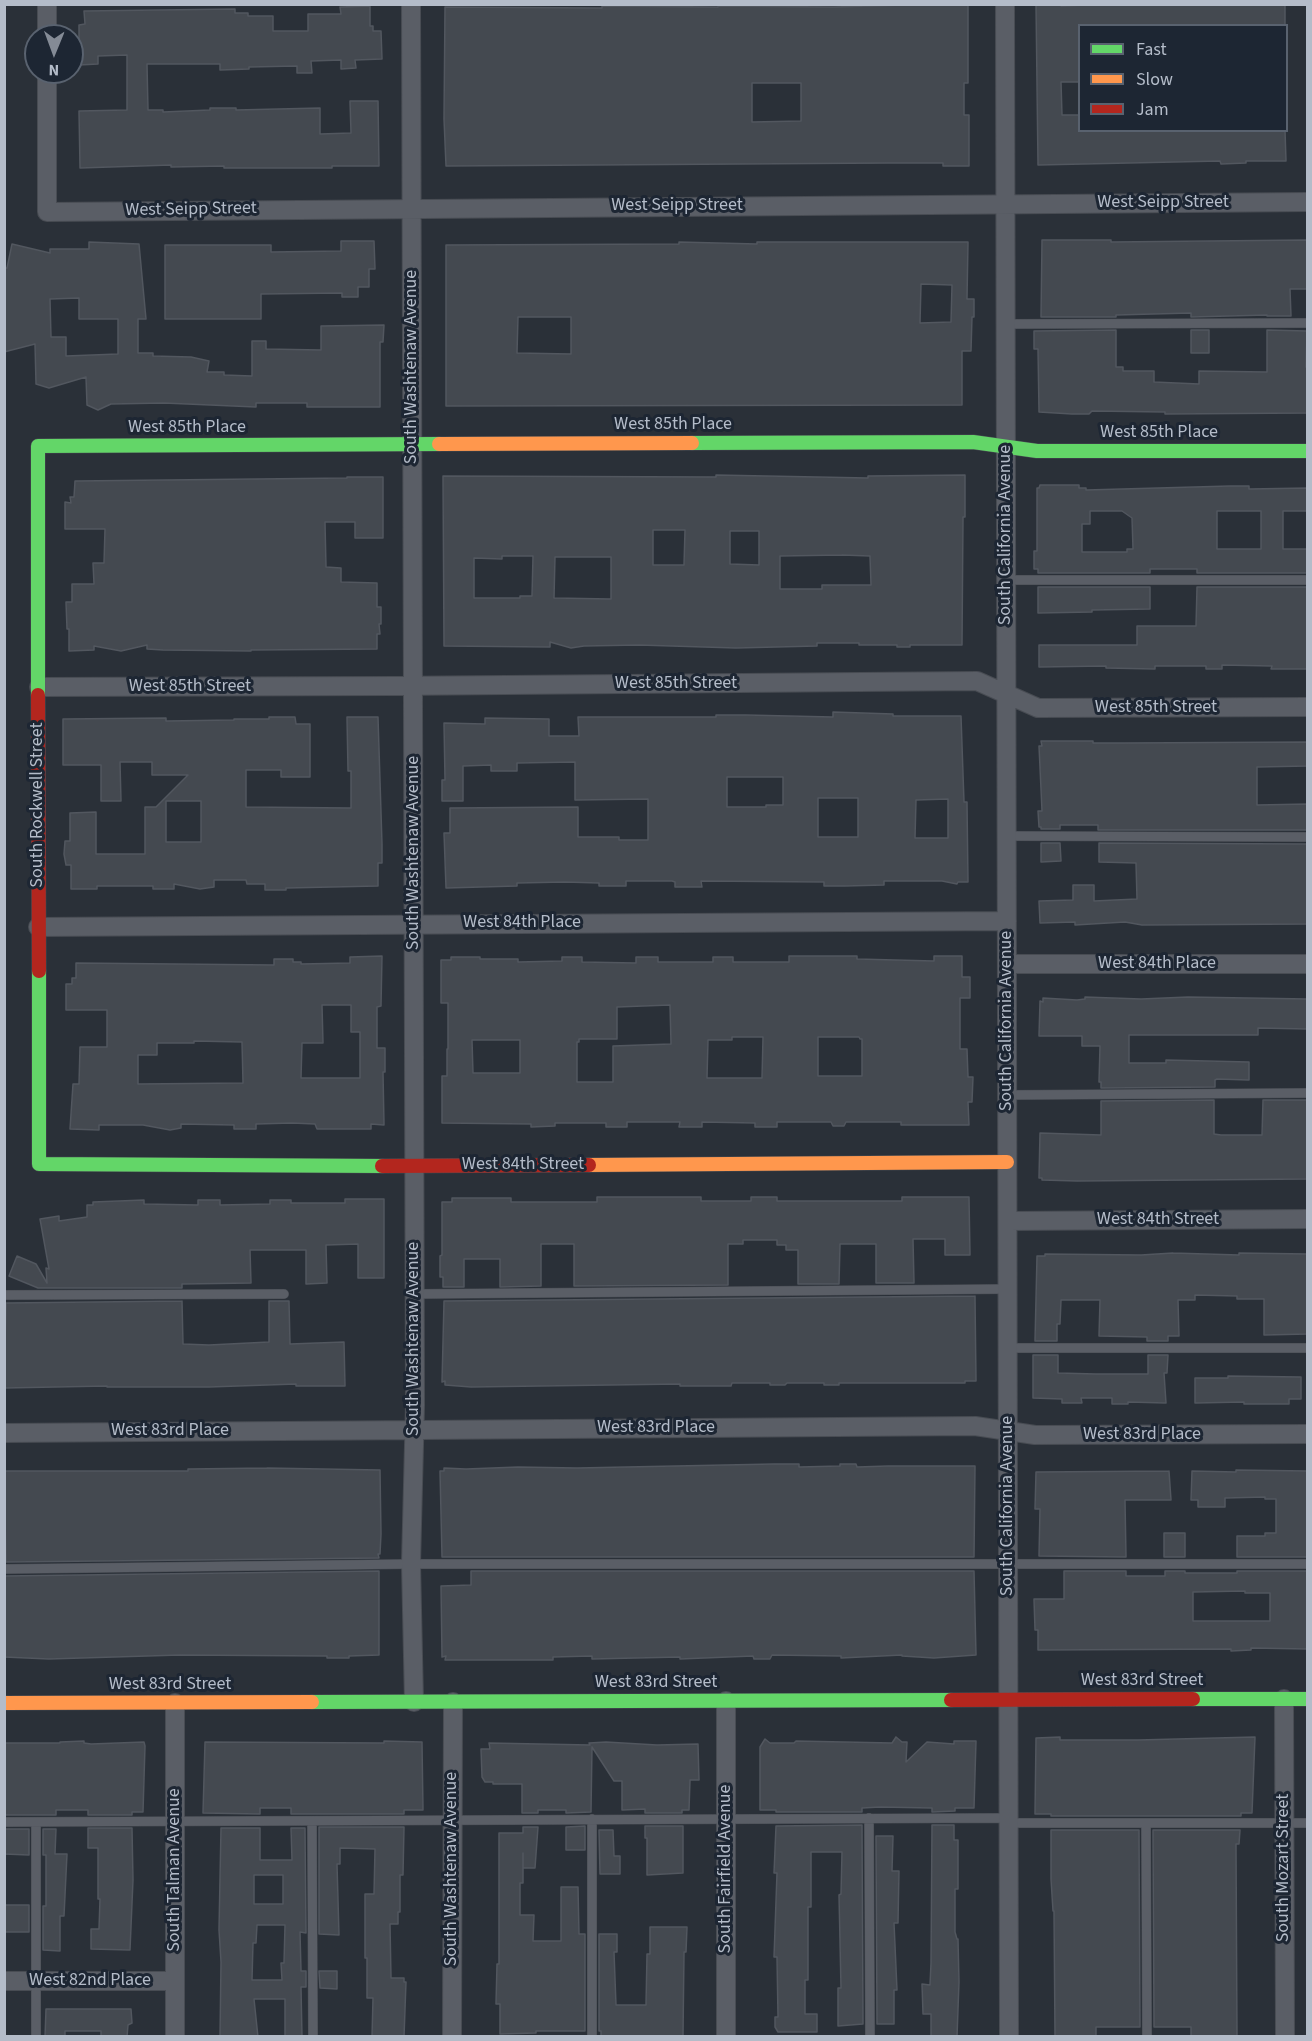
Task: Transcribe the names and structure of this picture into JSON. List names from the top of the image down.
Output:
{
  "streets": {
    "street": [
      "West Seipp Street",
      "South Washtenaw Avenue",
      "West 85th Place",
      "South California Avenue",
      "West 85th Street",
      "South Rockwell Street",
      "West 84th Place",
      "West 84th Street",
      "West 83rd Place",
      "West 83rd Street",
      "South Mozart Street",
      "South Fairfield Avenue",
      "South Talman Avenue",
      "West 82nd Place"
    ]
  },
  "crossings": [
    ["West Seipp Street", "South Washtenaw Avenue"],
    ["West Seipp Street", "South California Avenue"],
    ["South Washtenaw Avenue", "West 85th Place"],
    ["South Washtenaw Avenue", "West 85th Street"],
    ["South Washtenaw Avenue", "West 84th Place"],
    ["South Washtenaw Avenue", "West 84th Street"],
    ["South Washtenaw Avenue", "West 83rd Place"],
    ["South Washtenaw Avenue", "West 83rd Street"],
    ["West 85th Place", "South California Avenue"],
    ["West 85th Place", "South Rockwell Street"],
    ["South California Avenue", "West 85th Street"],
    ["South California Avenue", "West 84th Place"],
    ["South California Avenue", "West 84th Street"],
    ["South California Avenue", "West 83rd Place"],
    ["South California Avenue", "West 83rd Street"],
    ["West 85th Street", "South Rockwell Street"],
    ["South Rockwell Street", "West 84th Place"],
    ["South Rockwell Street", "West 84th Street"],
    ["West 83rd Street", "South Mozart Street"],
    ["West 83rd Street", "South Fairfield Avenue"],
    ["West 83rd Street", "South Talman Avenue"],
    ["South Talman Avenue", "West 82nd Place"]
  ],
  "legend": ["Fast", "Slow", "Jam"],
  "north": "bottom"
}
